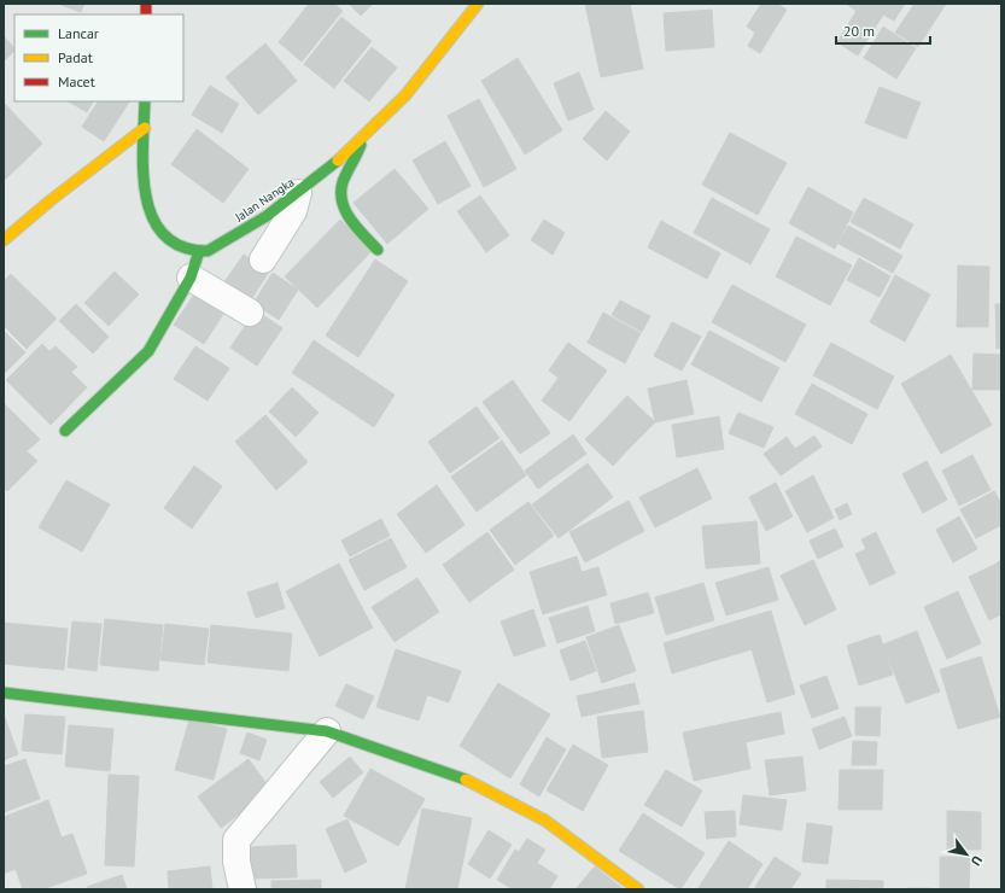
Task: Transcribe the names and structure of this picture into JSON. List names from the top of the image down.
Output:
{
  "streets": {
    "street": ["Jalan Nangka"]
  },
  "legend": ["Lancar", "Padat", "Macet"],
  "scale_bar": "20 m",
  "north": "bottom right"
}
